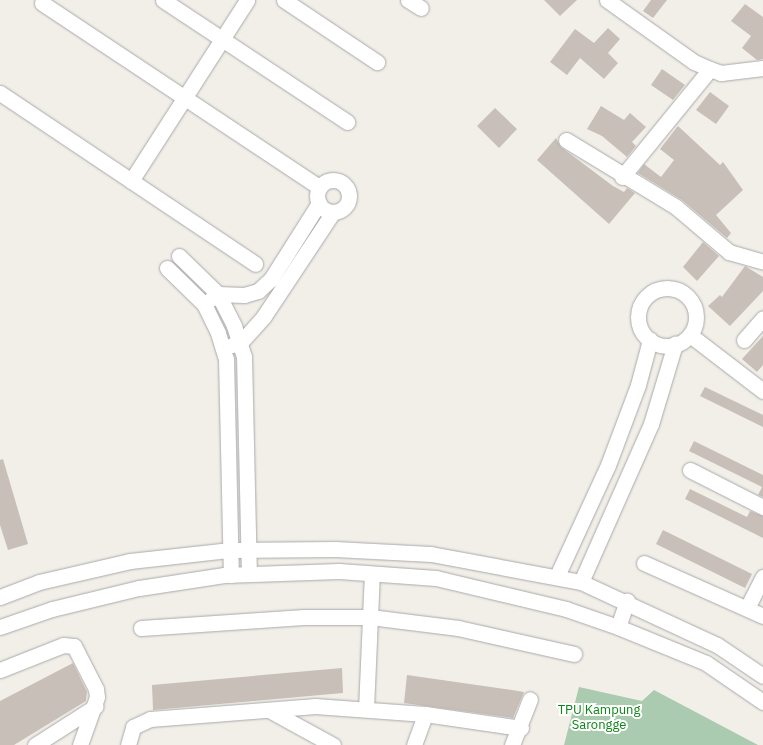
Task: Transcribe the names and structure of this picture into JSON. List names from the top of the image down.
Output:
{
  "parks": ["TPU Kampung Sarongge"]
}
